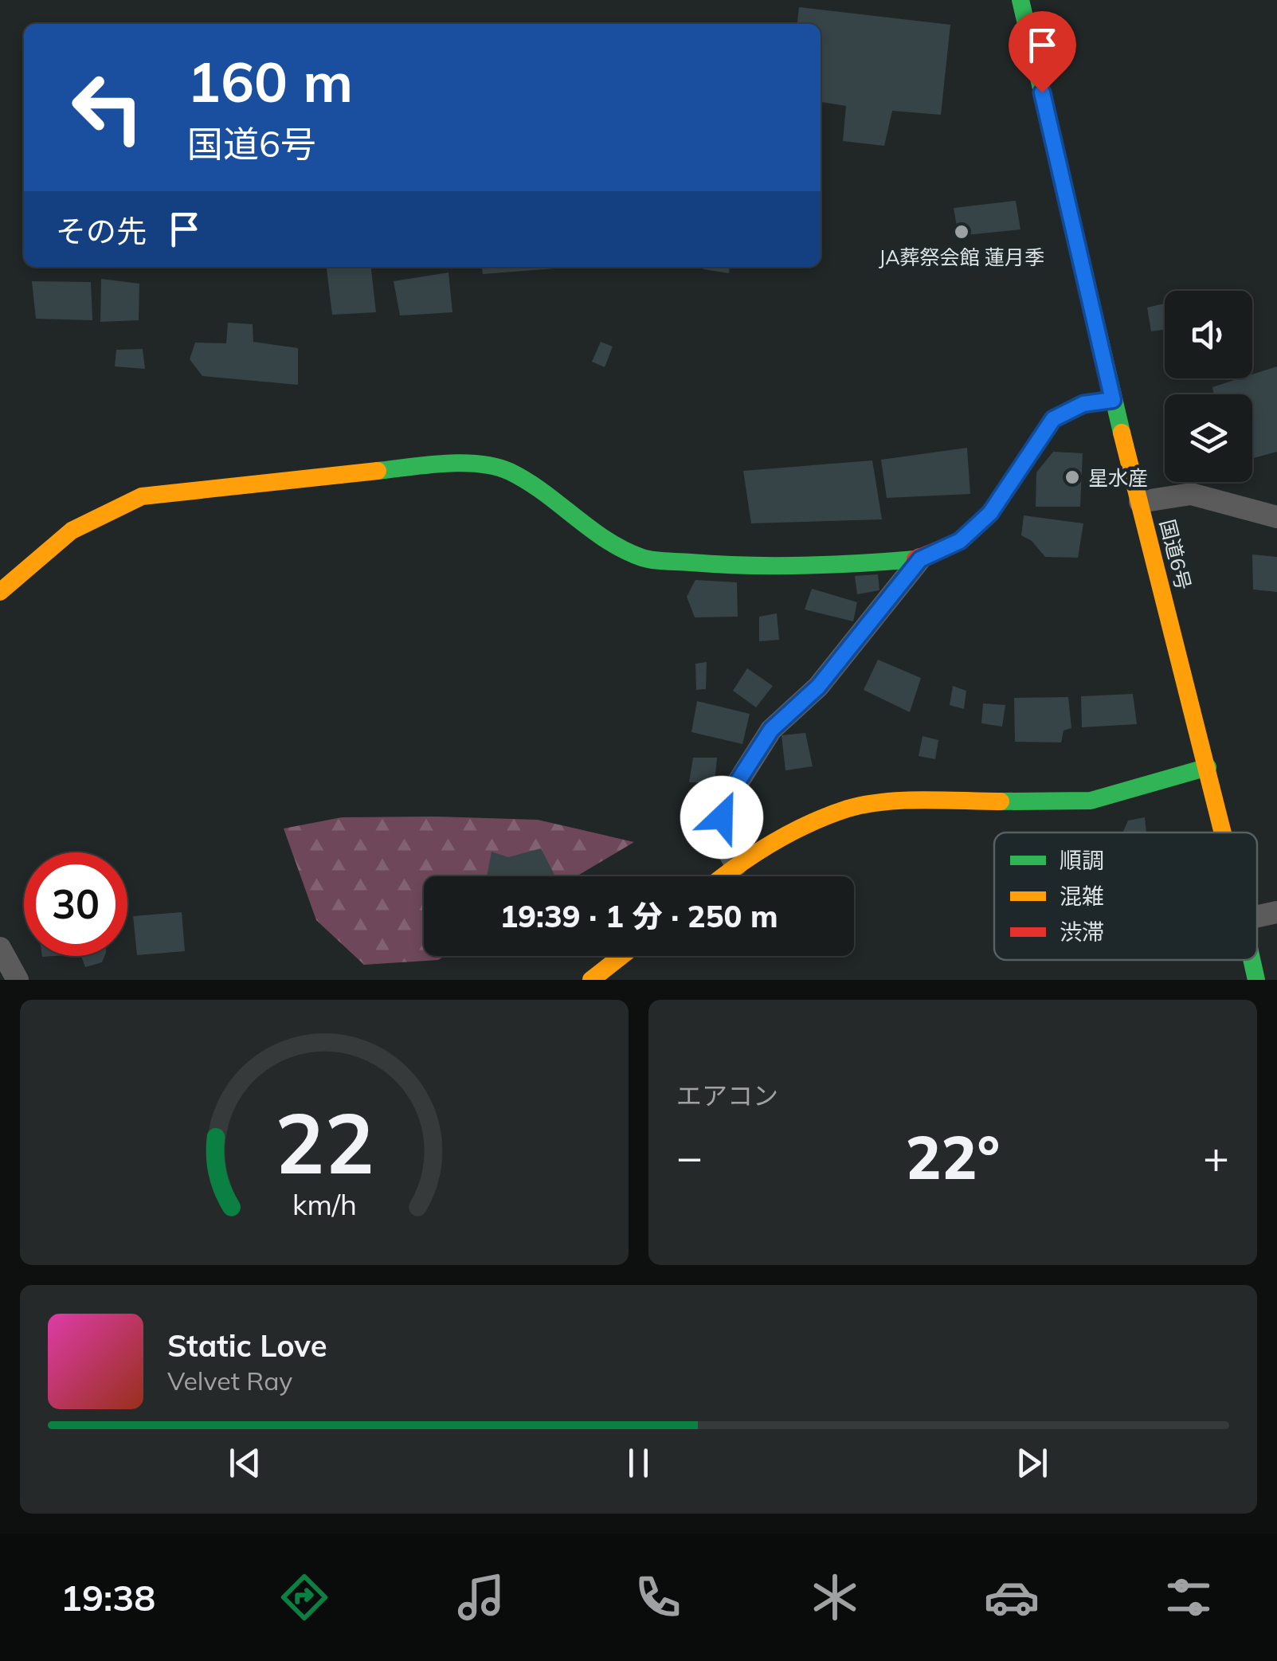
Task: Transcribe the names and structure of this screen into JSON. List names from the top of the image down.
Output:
{
  "streets": {
    "main road": ["国道6号"]
  },
  "places": ["JA葬祭会館 蓮月季", "星水産"],
  "legend": ["順調", "混雑", "渋滞"],
  "page": {
    "turn": ["160 m", "国道6号"],
    "then": "その先",
    "limit": "30",
    "trip": "19:39 · 1 分 · 250 m",
    "tile": "エアコン",
    "heat": ["−", "22°", "+"],
    "song": ["Static Love", "Velvet Ray"],
    "tabs": "19:38",
    "gauge": ["22", "km/h"]
  }
}
